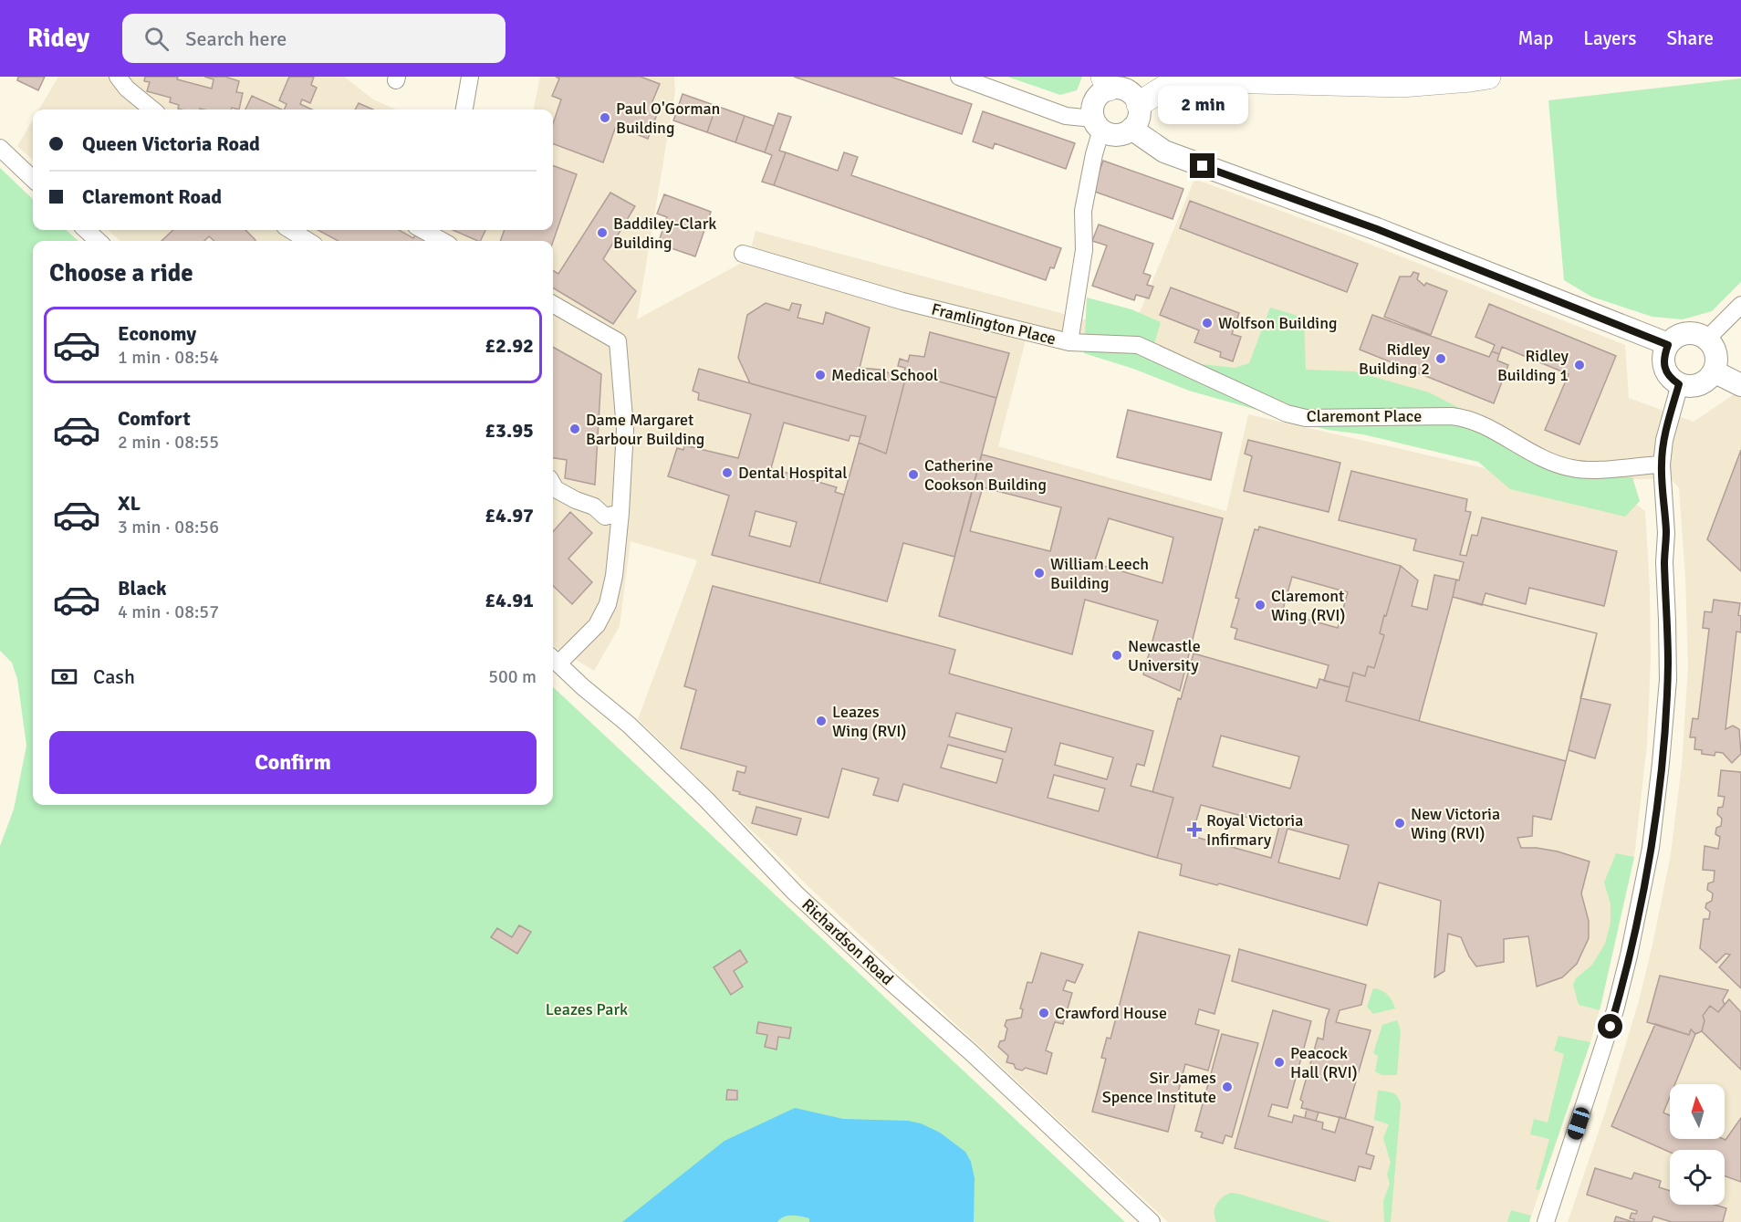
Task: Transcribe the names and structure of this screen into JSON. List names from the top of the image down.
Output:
{
  "streets": {
    "street": ["Framlington Place", "Claremont Place", "Richardson Road"]
  },
  "crossings": [
    ["Framlington Place", "Claremont Place"]
  ],
  "parks": ["Leazes Park"],
  "places": {
    "other": [
      "Paul O'Gorman Building",
      "Baddiley-Clark Building",
      "Wolfson Building",
      "Ridley Building 2",
      "Ridley Building 1",
      "Medical School",
      "Dame Margaret Barbour Building",
      "Dental Hospital",
      "Catherine Cookson Building",
      "William Leech Building",
      "Claremont Wing (RVI)",
      "Newcastle University",
      "Leazes Wing (RVI)",
      "New Victoria Wing (RVI)",
      "Crawford House",
      "Peacock Hall (RVI)",
      "Sir James Spence Institute"
    ],
    "health": ["Royal Victoria Infirmary"]
  },
  "north": "top",
  "page": {
    "header": "Ridey",
    "search": "Search here",
    "nav": ["Map", "Layers", "Share"],
    "bubble": "2 min",
    "banner": ["Queen Victoria Road", "Claremont Road"],
    "heading": "Choose a ride",
    "list": [
      {
        "name": "Economy",
        "note": "1 min · 08:54",
        "value": "£2.92"
      },
      {
        "name": "Comfort",
        "note": "2 min · 08:55",
        "value": "£3.95"
      },
      {
        "name": "XL",
        "note": "3 min · 08:56",
        "value": "£4.97"
      },
      {
        "name": "Black",
        "note": "4 min · 08:57",
        "value": "£4.91"
      }
    ],
    "pay": ["Cash", "500 m"],
    "buttons": "Confirm"
  }
}
